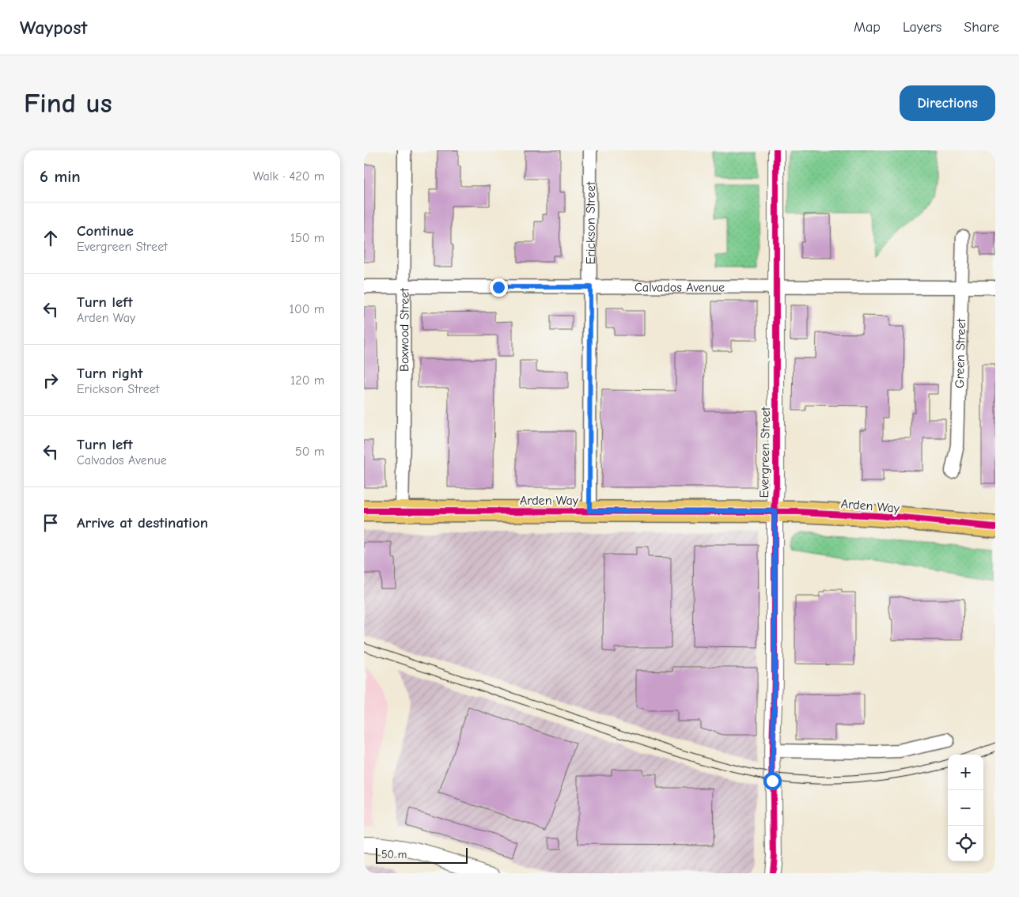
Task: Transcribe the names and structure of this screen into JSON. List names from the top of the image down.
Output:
{
  "streets": {
    "main road": ["Arden Way"],
    "street": [
      "Erickson Street",
      "Calvados Avenue",
      "Boxwood Street",
      "Green Street",
      "Evergreen Street"
    ]
  },
  "crossings": [
    ["Erickson Street", "Calvados Avenue"],
    ["Erickson Street", "Arden Way"],
    ["Calvados Avenue", "Boxwood Street"],
    ["Calvados Avenue", "Green Street"],
    ["Calvados Avenue", "Evergreen Street"],
    ["Boxwood Street", "Arden Way"],
    ["Evergreen Street", "Arden Way"]
  ],
  "scale_bar": "50 m",
  "page": {
    "header": "Waypost",
    "nav": ["Map", "Layers", "Share"],
    "buttons": "Directions",
    "title": "Find us",
    "heading": ["6 min", "Walk · 420 m"],
    "list": [
      ["Continue", "Evergreen Street", "150 m"],
      ["Turn left", "Arden Way", "100 m"],
      ["Turn right", "Erickson Street", "120 m"],
      ["Turn left", "Calvados Avenue", "50 m"],
      "Arrive at destination"
    ],
    "map_buttons": ["+", "−"],
    "scale": "50 m"
  }
}
